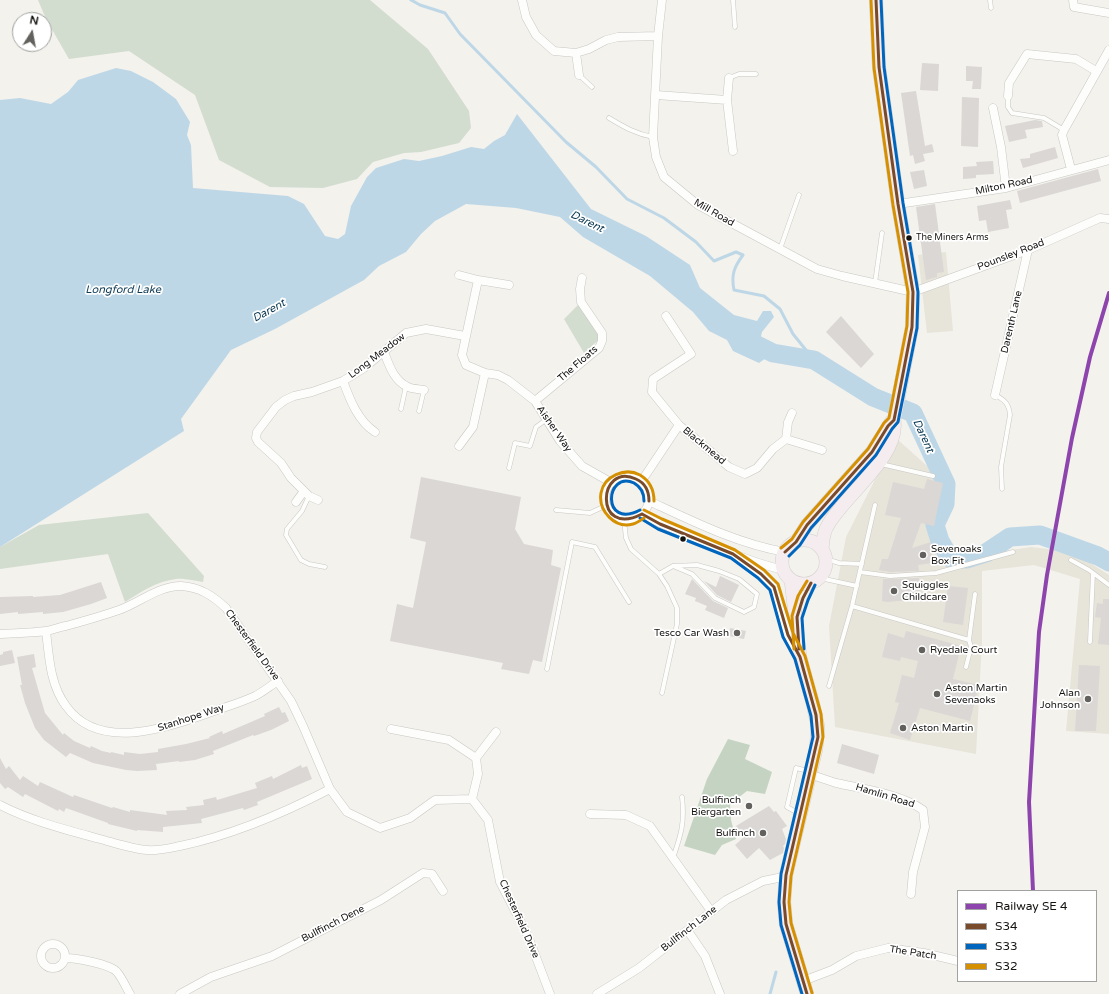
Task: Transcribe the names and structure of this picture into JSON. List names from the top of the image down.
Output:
{
  "streets": {
    "street": [
      "Milton Road",
      "Mill Road",
      "Pounsley Road",
      "Darenth Lane",
      "Long Meadow",
      "The Floats",
      "Aisher Way",
      "Blackmead",
      "Chesterfield Drive",
      "Stanhope Way",
      "Hamlin Road",
      "Bullfinch Dene",
      "Bullfinch Lane",
      "The Patch"
    ]
  },
  "crossings": [
    ["Mill Road", "Pounsley Road"],
    ["Pounsley Road", "Darenth Lane"],
    ["Long Meadow", "Aisher Way"],
    ["The Floats", "Aisher Way"],
    ["Aisher Way", "Blackmead"],
    ["Chesterfield Drive", "Stanhope Way"]
  ],
  "water": ["Darent", "Longford Lake"],
  "places": [
    "The Miners Arms",
    "Sevenoaks Box Fit",
    "Squiggles Childcare",
    "Tesco Car Wash",
    "Ryedale Court",
    "Aston Martin Sevenaoks",
    "Alan Johnson",
    "Aston Martin",
    "Bulfinch Biergarten",
    "Bulfinch"
  ],
  "lines": ["transit line S34", "transit line S33", "transit line S32"],
  "legend": [
    "Railway SE 4",
    "S34",
    "S33",
    "S32"
  ],
  "north": "top"
}
